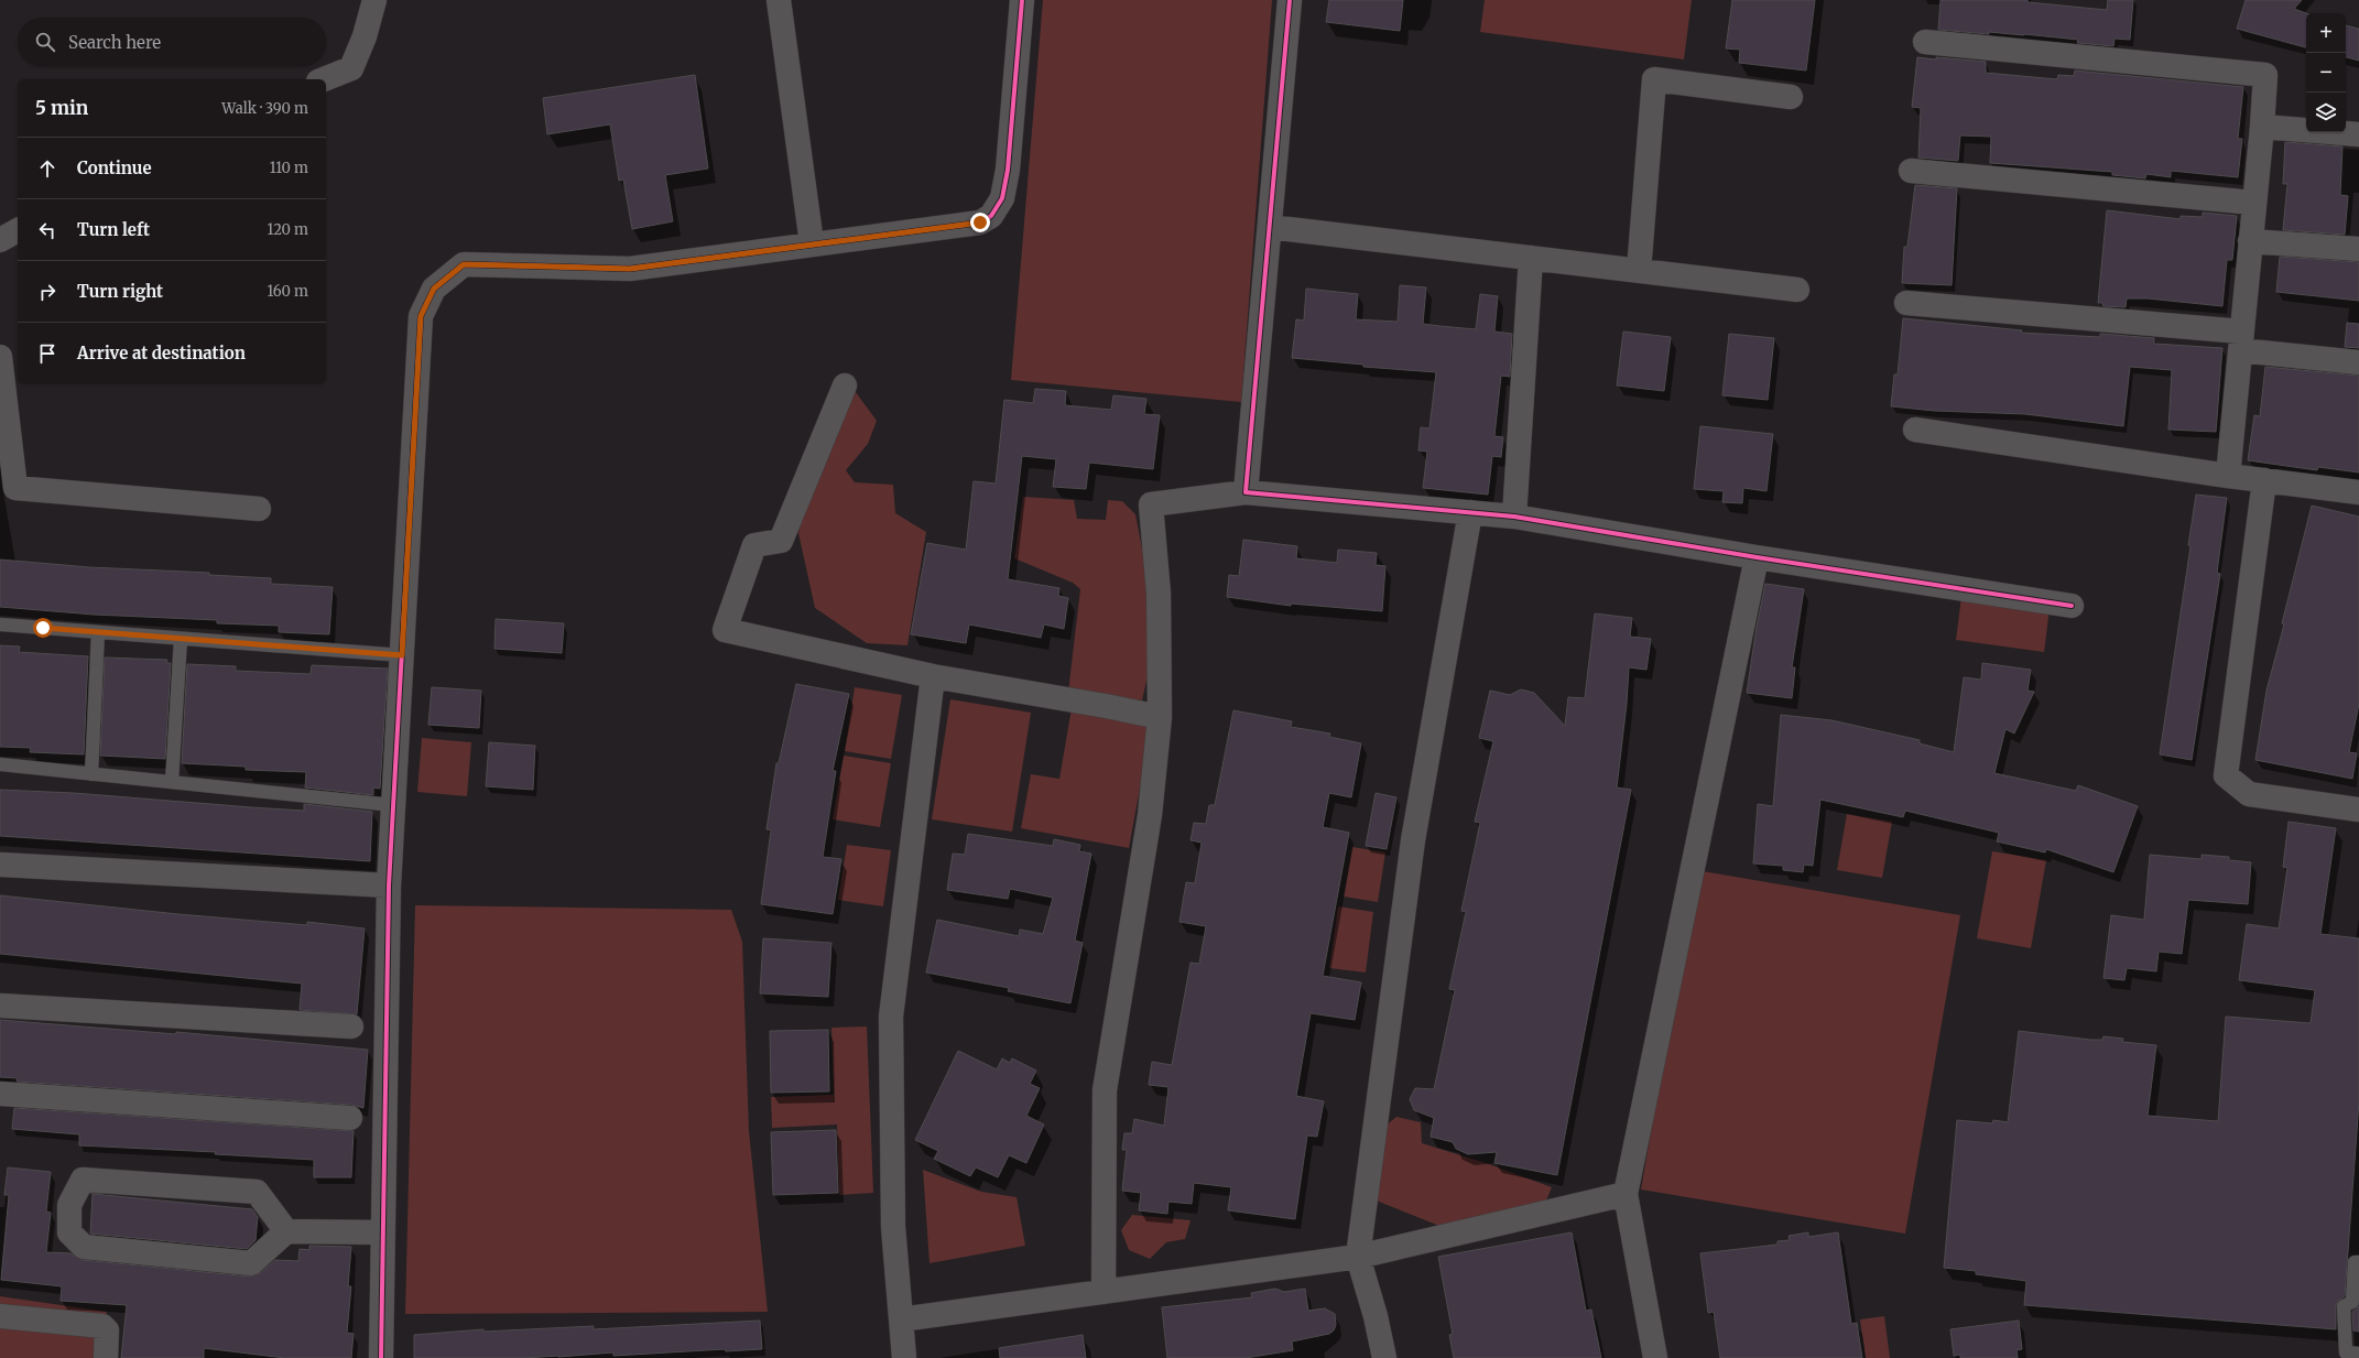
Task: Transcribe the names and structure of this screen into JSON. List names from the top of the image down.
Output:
{
  "page": {
    "map_buttons": ["+", "−"],
    "search": "Search here",
    "heading": ["5 min", "Walk · 390 m"],
    "list": [
      ["Continue", "110 m"],
      ["Turn left", "120 m"],
      ["Turn right", "160 m"],
      "Arrive at destination"
    ]
  }
}
